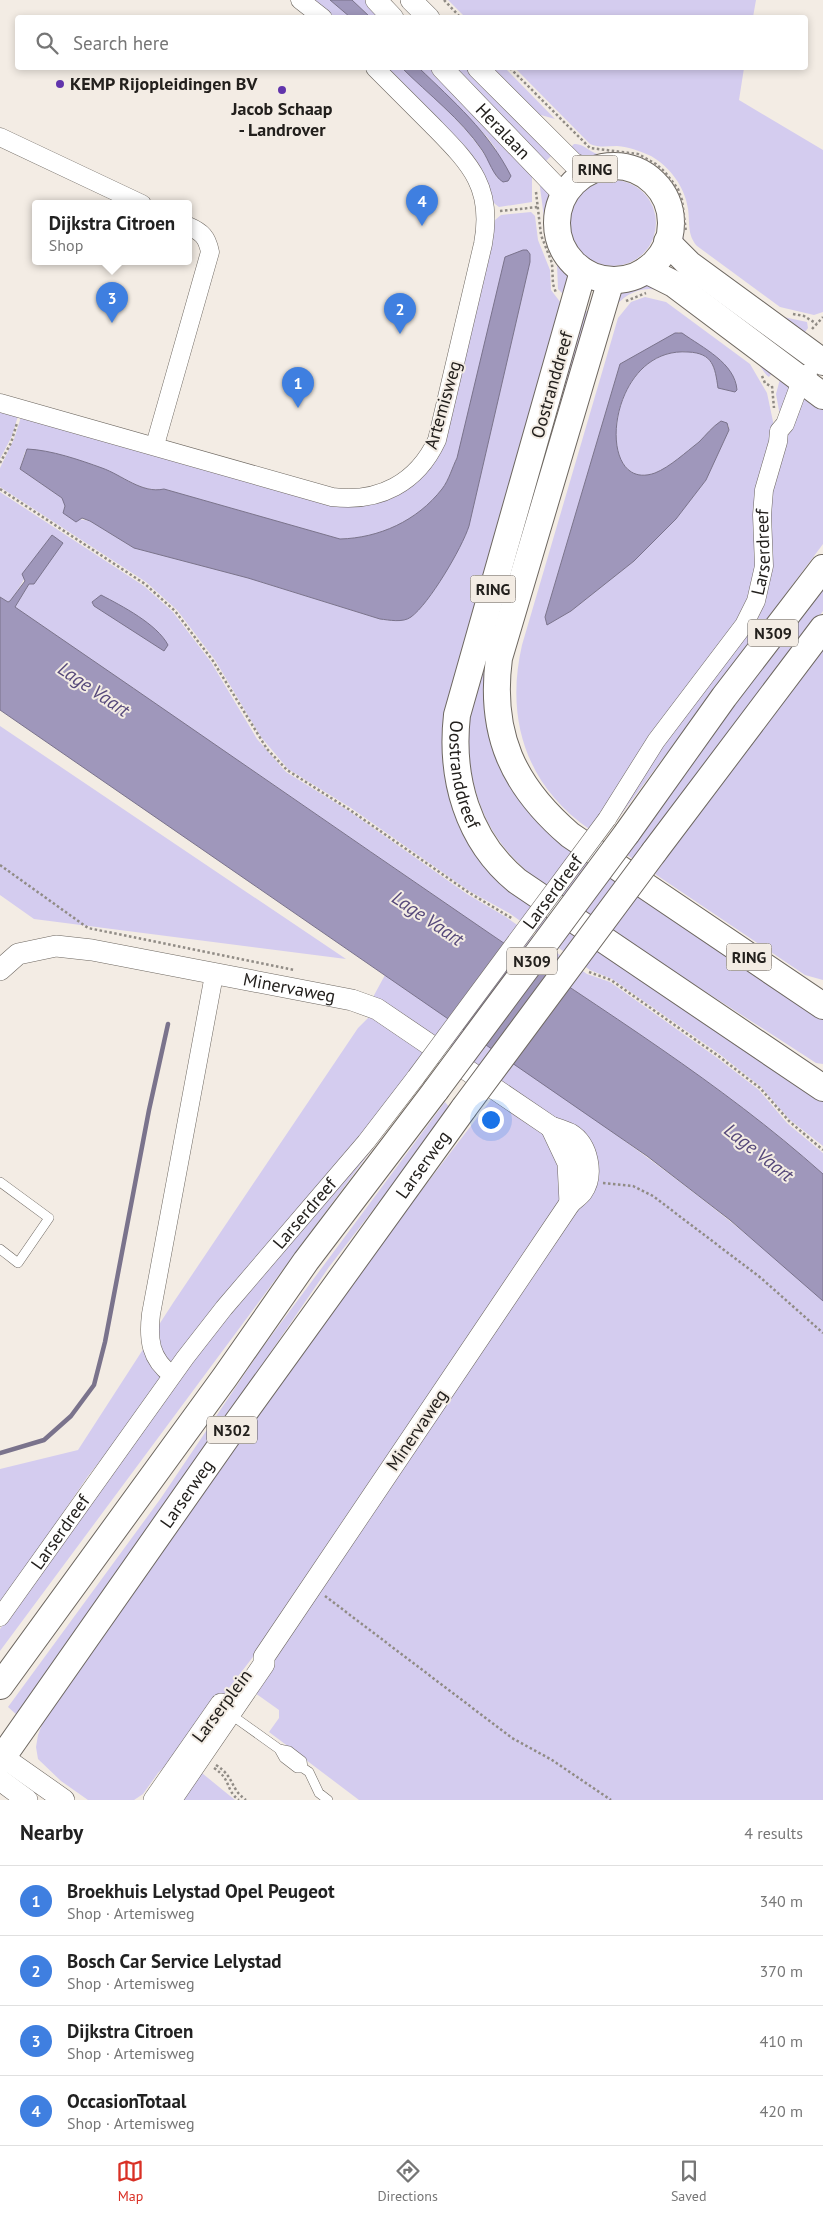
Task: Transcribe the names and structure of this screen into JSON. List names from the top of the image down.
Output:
{
  "streets": {
    "main road": [
      "RING",
      "Oostranddreef",
      "Larserdreef",
      "N309",
      "Larserweg",
      "N302"
    ],
    "street": [
      "Heralaan",
      "Artemisweg",
      "Minervaweg",
      "Larserplein"
    ]
  },
  "crossings": [
    ["Heralaan", "RING"],
    ["Heralaan", "Oostranddreef"],
    ["Heralaan", "Larserdreef"],
    ["RING", "Oostranddreef"],
    ["RING", "Larserdreef"],
    ["Oostranddreef", "Larserdreef"],
    ["Larserdreef", "Larserweg"],
    ["N309", "Larserweg"],
    ["Minervaweg", "Larserplein"]
  ],
  "water": ["Lage Vaart"],
  "places": ["KEMP Rijopleidingen BV", "Jacob Schaap - Landrover"],
  "page": {
    "search": "Search here",
    "pins": [
      "4",
      "3",
      "2",
      "1"
    ],
    "popup": ["Dijkstra Citroen", "Shop"],
    "heading": ["Nearby", "4 results"],
    "list": [
      {
        "mark": "1",
        "name": "Broekhuis Lelystad Opel Peugeot",
        "note": "Shop · Artemisweg",
        "value": "340 m"
      },
      {
        "mark": "2",
        "name": "Bosch Car Service Lelystad",
        "note": "Shop · Artemisweg",
        "value": "370 m"
      },
      {
        "mark": "3",
        "name": "Dijkstra Citroen",
        "note": "Shop · Artemisweg",
        "value": "410 m"
      },
      {
        "mark": "4",
        "name": "OccasionTotaal",
        "note": "Shop · Artemisweg",
        "value": "420 m"
      }
    ],
    "nav": ["Map", "Directions", "Saved"]
  }
}
